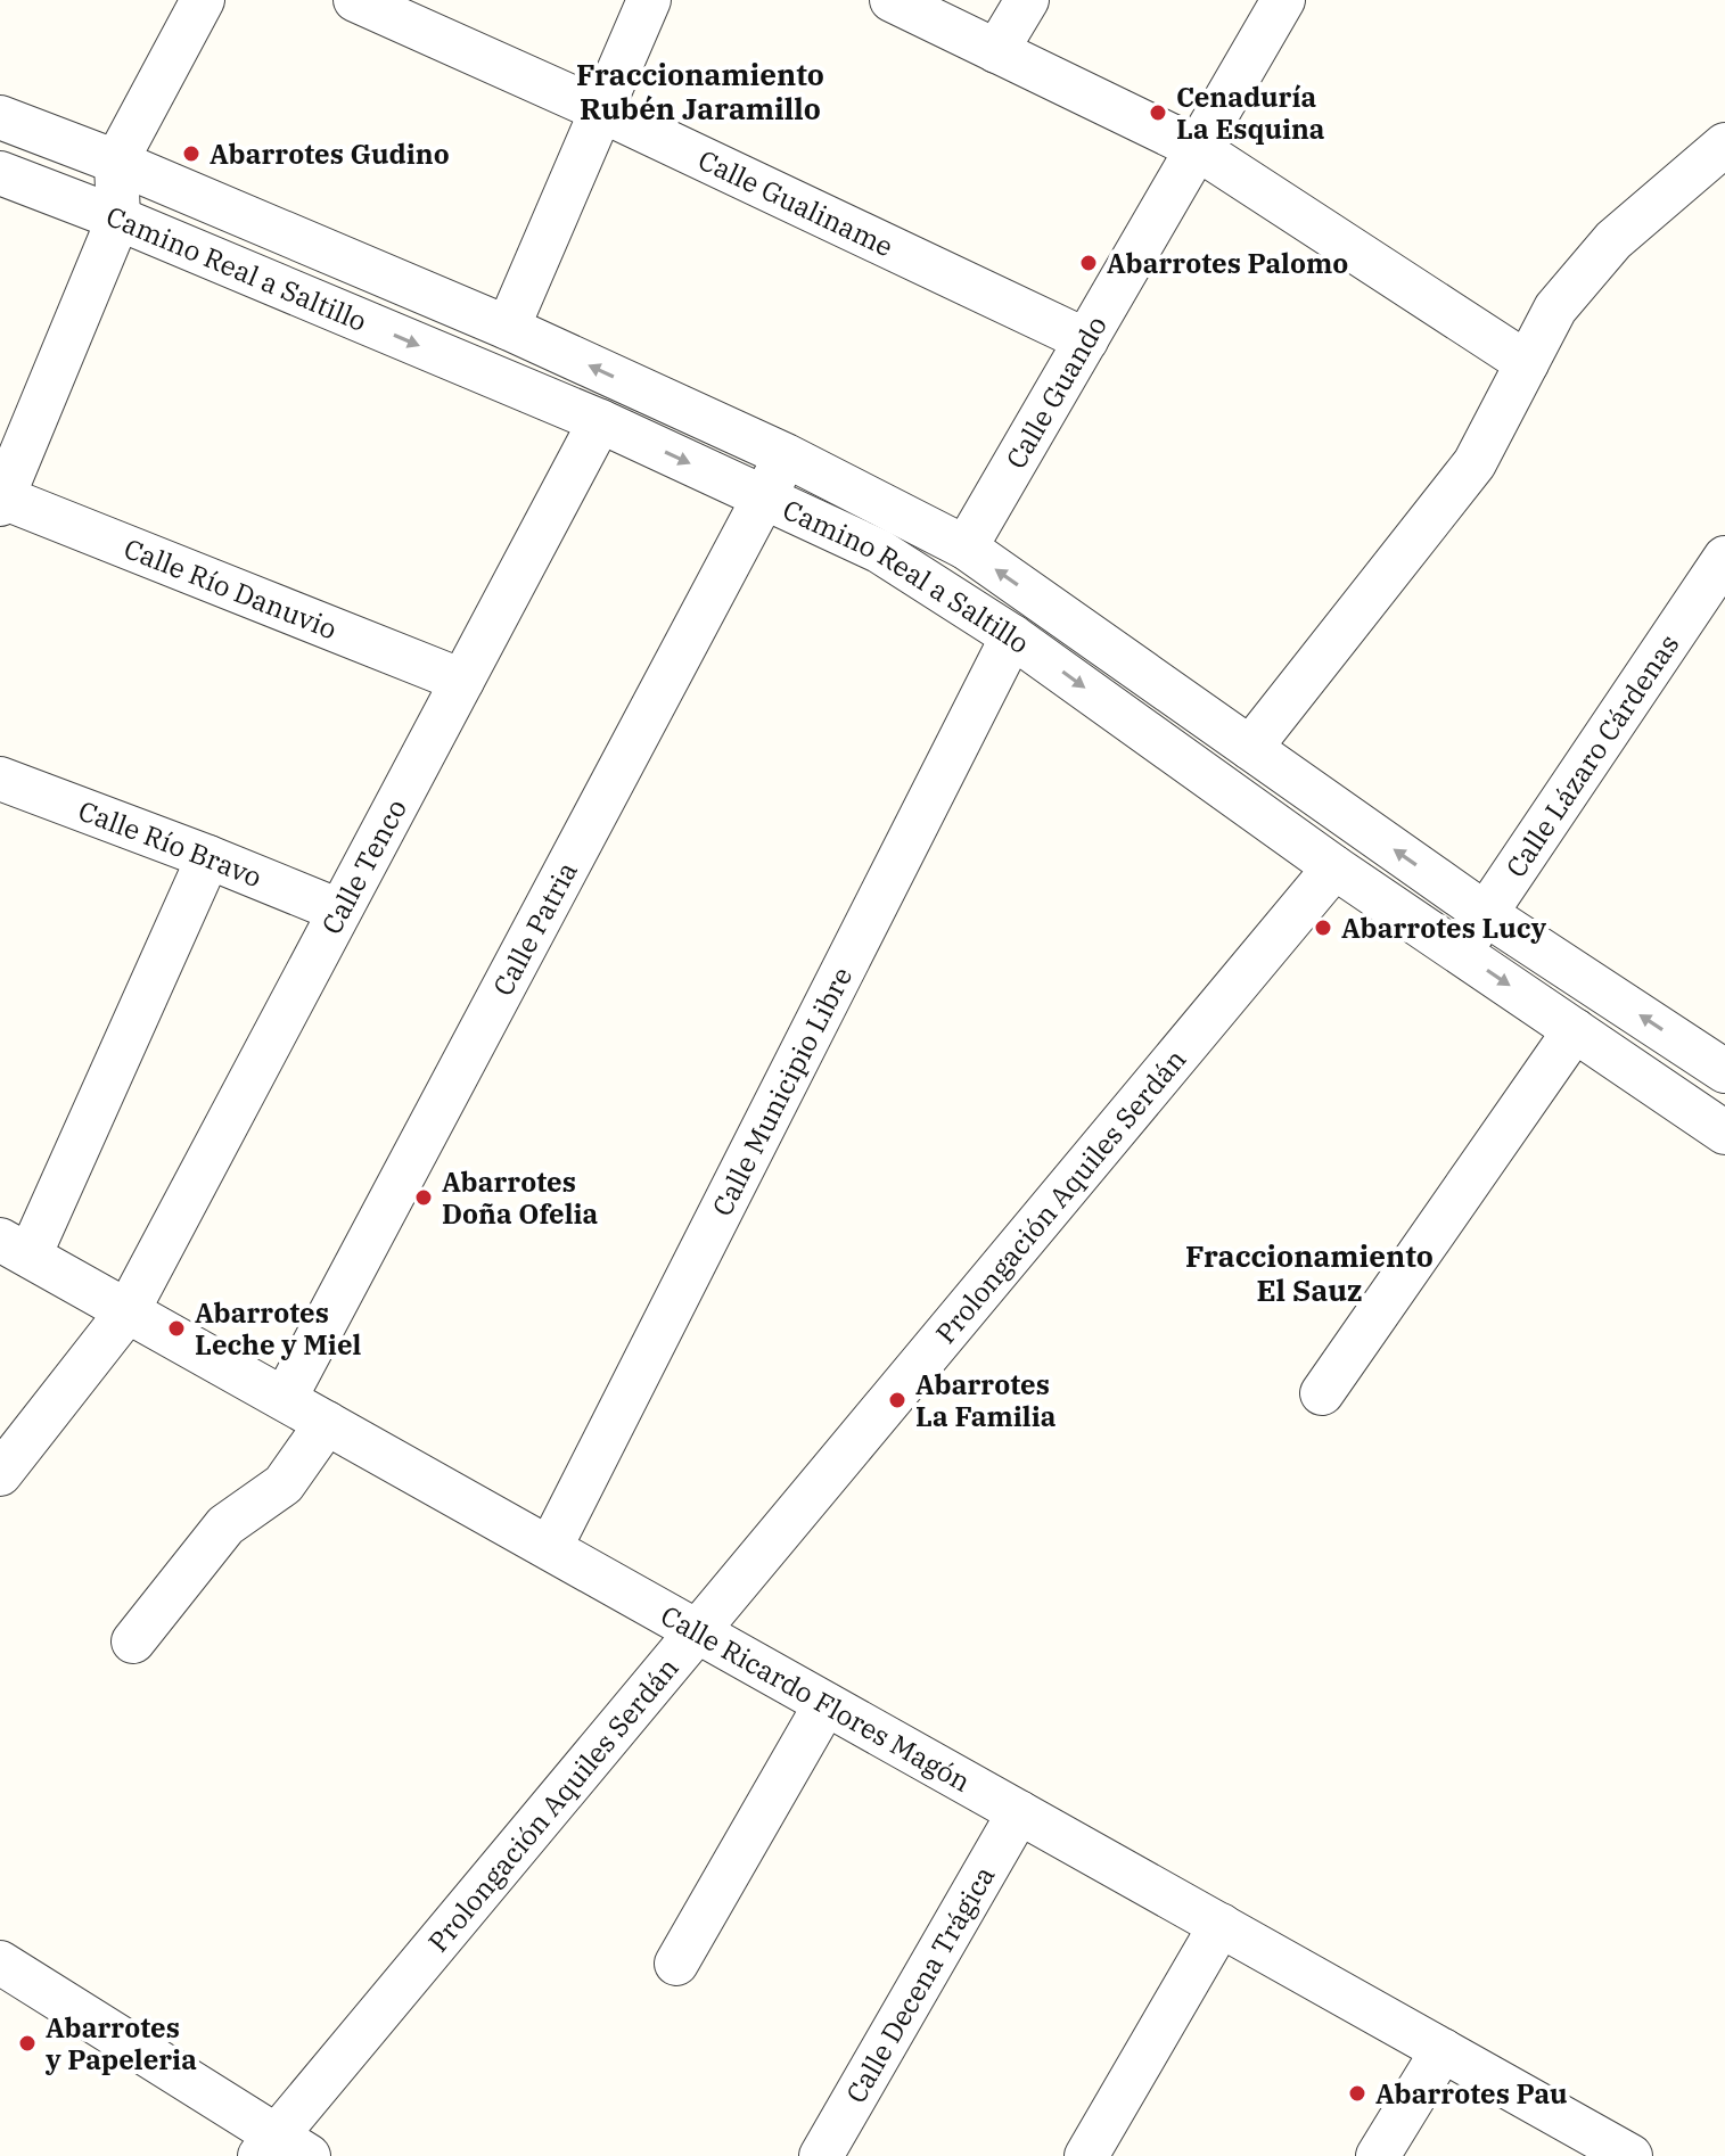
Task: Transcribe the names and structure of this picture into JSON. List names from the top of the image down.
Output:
{
  "streets": {
    "street": [
      "Calle Gualiname",
      "Camino Real a Saltillo",
      "Calle Guando",
      "Calle Río Danuvio",
      "Calle Lázaro Cárdenas",
      "Calle Río Bravo",
      "Calle Tenco",
      "Calle Patria",
      "Calle Municipio Libre",
      "Prolongación Aquiles Serdán",
      "Calle Ricardo Flores Magón",
      "Calle Decena Trágica"
    ]
  },
  "crossings": [
    ["Calle Gualiname", "Calle Guando"],
    ["Camino Real a Saltillo", "Calle Guando"],
    ["Camino Real a Saltillo", "Calle Lázaro Cárdenas"],
    ["Camino Real a Saltillo", "Calle Tenco"],
    ["Camino Real a Saltillo", "Calle Patria"],
    ["Camino Real a Saltillo", "Calle Municipio Libre"],
    ["Camino Real a Saltillo", "Prolongación Aquiles Serdán"],
    ["Calle Río Danuvio", "Calle Tenco"],
    ["Calle Río Bravo", "Calle Tenco"],
    ["Calle Tenco", "Calle Ricardo Flores Magón"],
    ["Calle Patria", "Calle Ricardo Flores Magón"],
    ["Calle Municipio Libre", "Calle Ricardo Flores Magón"],
    ["Prolongación Aquiles Serdán", "Calle Ricardo Flores Magón"],
    ["Calle Ricardo Flores Magón", "Calle Decena Trágica"]
  ],
  "districts": ["Fraccionamiento Rubén Jaramillo", "Fraccionamiento El Sauz"],
  "places": [
    "Cenaduría La Esquina",
    "Abarrotes Gudino",
    "Abarrotes Palomo",
    "Abarrotes Lucy",
    "Abarrotes Doña Ofelia",
    "Abarrotes Leche y Miel",
    "Abarrotes La Familia",
    "Abarrotes y Papeleria",
    "Abarrotes Pau"
  ]
}
